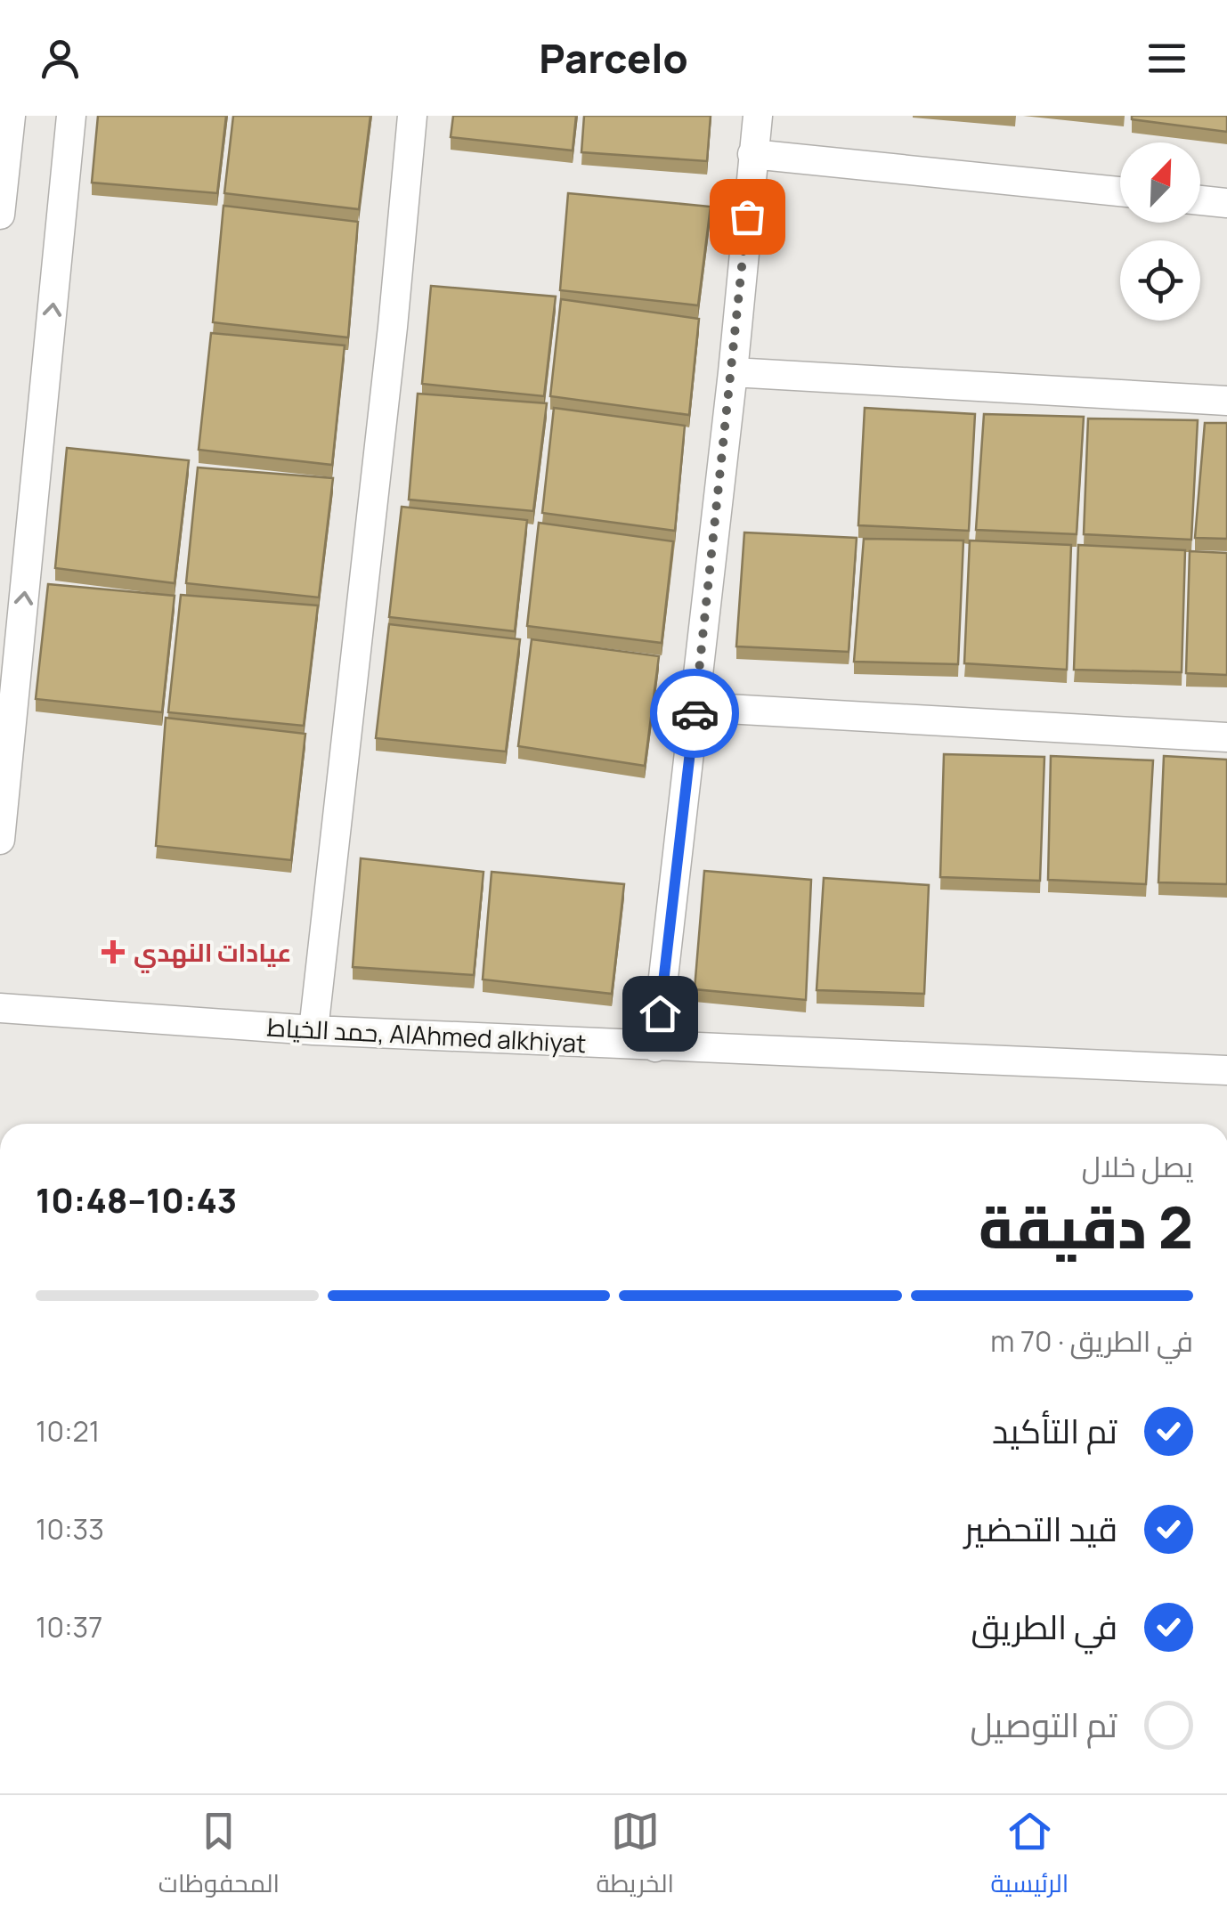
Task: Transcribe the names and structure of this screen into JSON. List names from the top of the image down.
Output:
{
  "streets": {
    "street": ["حمد الخياط, AlAhmed alkhiyat"]
  },
  "places": {
    "health": ["عيادات النهدي"]
  },
  "north": "top right",
  "page": {
    "header": "Parcelo",
    "heading": ["2 دقيقة", "يصل خلال", "10:43–10:48"],
    "bar": "في الطريق · 70 m",
    "list": [
      ["تم التأكيد", "10:21"],
      ["قيد التحضير", "10:33"],
      ["في الطريق", "10:37"],
      "تم التوصيل"
    ],
    "tabs": ["الرئيسية", "الخريطة", "المحفوظات"]
  }
}
